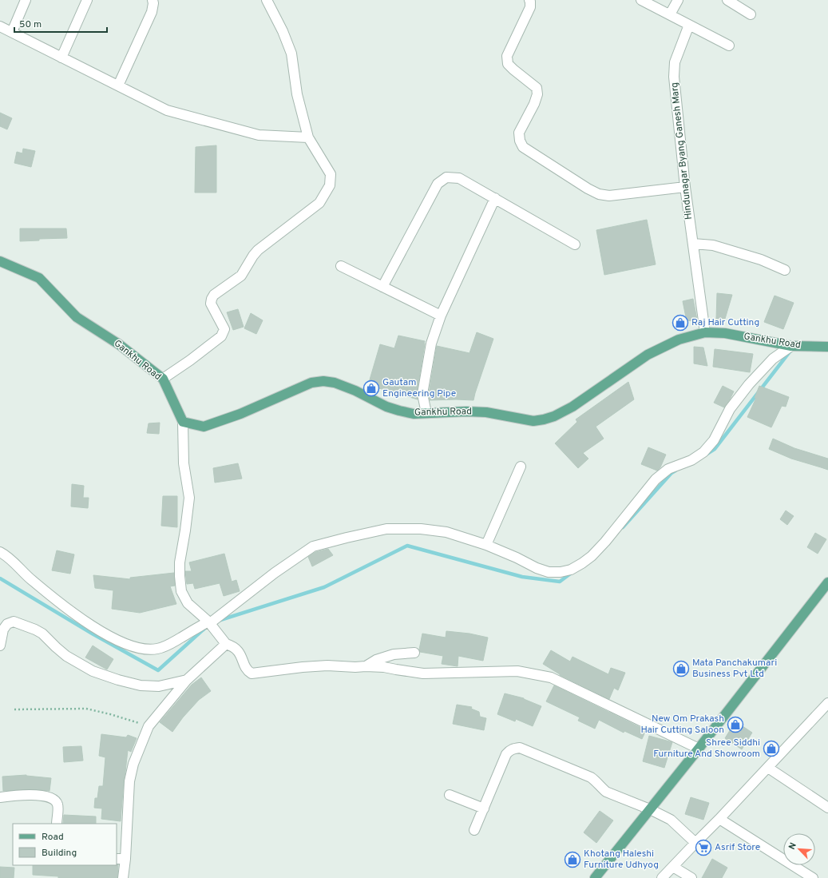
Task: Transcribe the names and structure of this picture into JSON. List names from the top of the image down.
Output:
{
  "streets": {
    "main road": ["Gankhu Road"],
    "street": ["Hindunagar Byang Ganesh Marg"]
  },
  "crossings": [
    ["Hindunagar Byang Ganesh Marg", "Gankhu Road"]
  ],
  "places": {
    "shop": [
      "Raj Hair Cutting",
      "Gautam Engineering Pipe",
      "Mata Panchakumari Business Pvt Ltd",
      "New Om Prakash Hair Cutting Saloon",
      "Shree Siddhi Furniture And Showroom",
      "Khotang Haleshi Furniture Udhyog"
    ],
    "supermarket": ["Asrif Store"]
  },
  "legend": ["Road", "Building"],
  "scale_bar": "50 m",
  "north": "top left"
}
